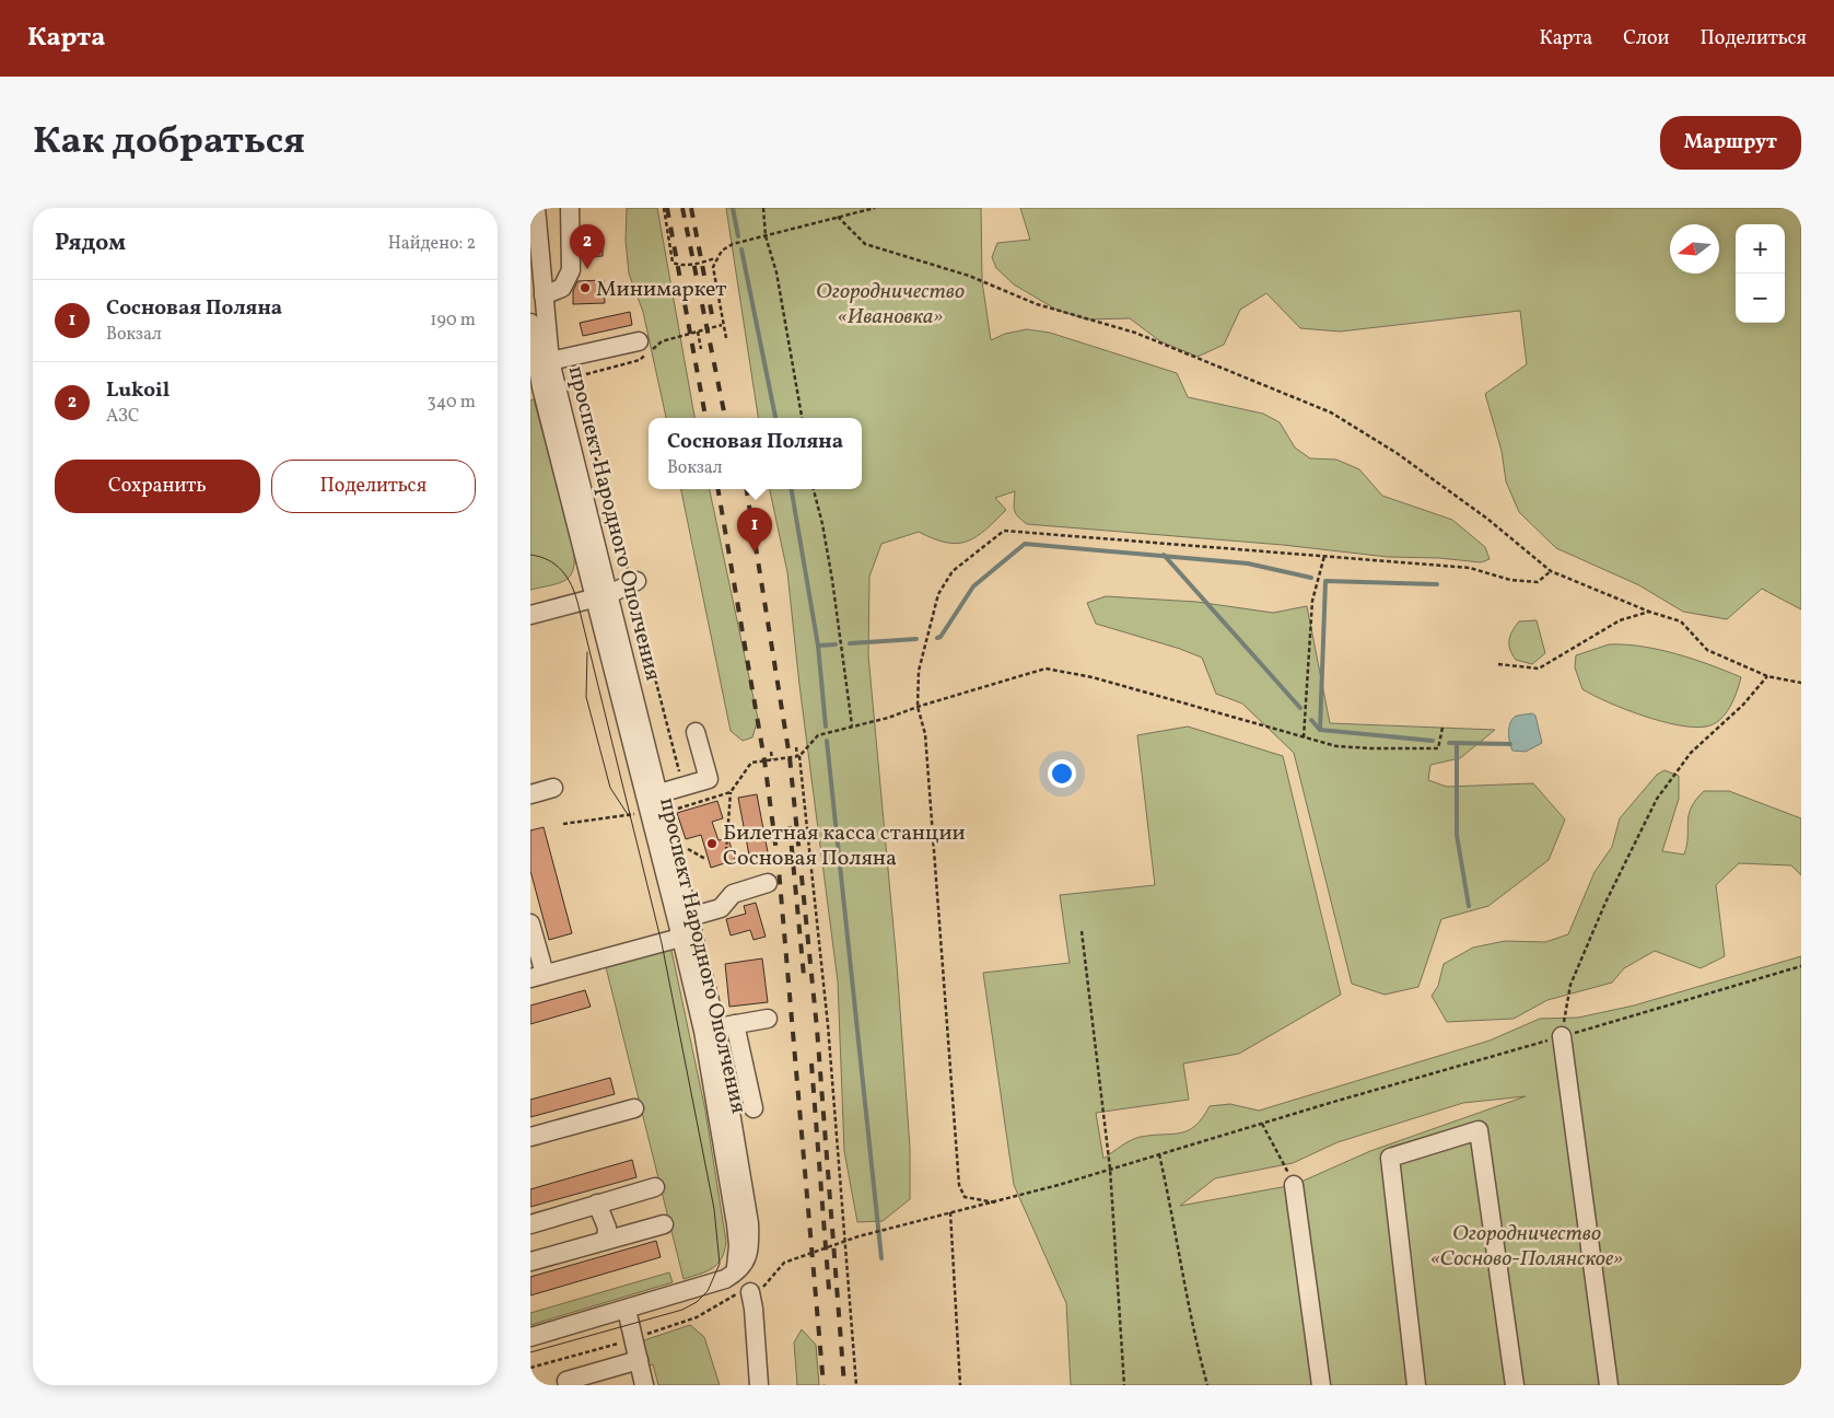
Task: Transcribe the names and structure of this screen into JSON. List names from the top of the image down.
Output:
{
  "streets": {
    "street": ["проспект Народного Ополчения"]
  },
  "parks": ["Огородничество «Ивановка»", "Огородничество «Сосново-Полянское»"],
  "places": ["Минимаркет", "Билетная касса станции Сосновая Поляна"],
  "north": "left",
  "page": {
    "header": "Карта",
    "nav": ["Карта", "Слои", "Поделиться"],
    "title": "Как добраться",
    "buttons": [
      "Маршрут",
      ["Сохранить", "Поделиться"]
    ],
    "heading": ["Рядом", "Найдено: 2"],
    "map_buttons": ["+", "−"],
    "pins": ["2", "1"],
    "list": [
      {
        "mark": "1",
        "name": "Сосновая Поляна",
        "note": "Вокзал",
        "value": "190 m"
      },
      {
        "mark": "2",
        "name": "Lukoil",
        "note": "АЗС",
        "value": "340 m"
      }
    ],
    "popup": ["Сосновая Поляна", "Вокзал"]
  }
}
